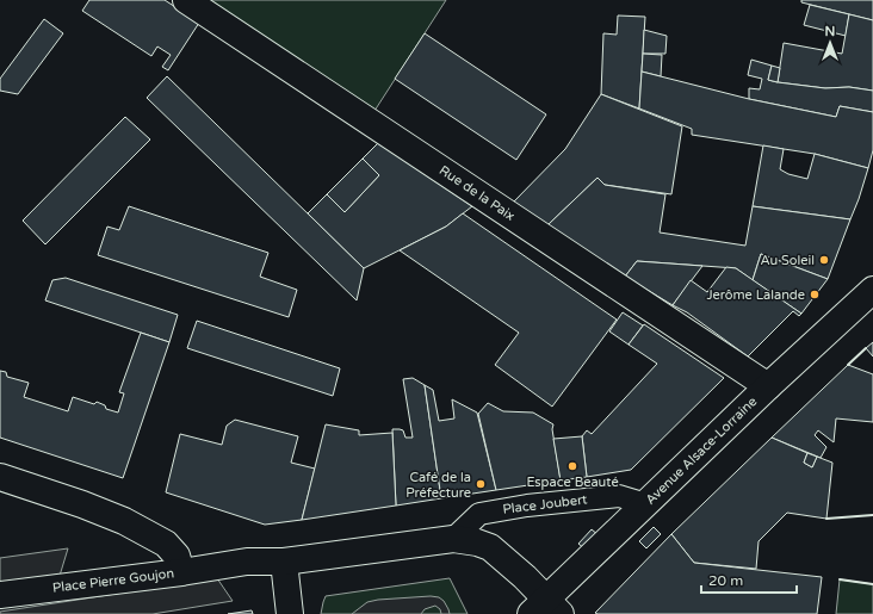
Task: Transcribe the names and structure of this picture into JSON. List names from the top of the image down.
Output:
{
  "streets": {
    "street": [
      "Rue de la Paix",
      "Avenue Alsace-Lorraine",
      "Place Joubert",
      "Place Pierre Goujon"
    ]
  },
  "crossings": [
    ["Rue de la Paix", "Avenue Alsace-Lorraine"],
    ["Avenue Alsace-Lorraine", "Place Joubert"]
  ],
  "places": [
    "Au Soleil",
    "Jerôme Lalande",
    "Espace Beauté",
    "Café de la Préfecture"
  ],
  "scale_bar": "20 m",
  "north": "top"
}
